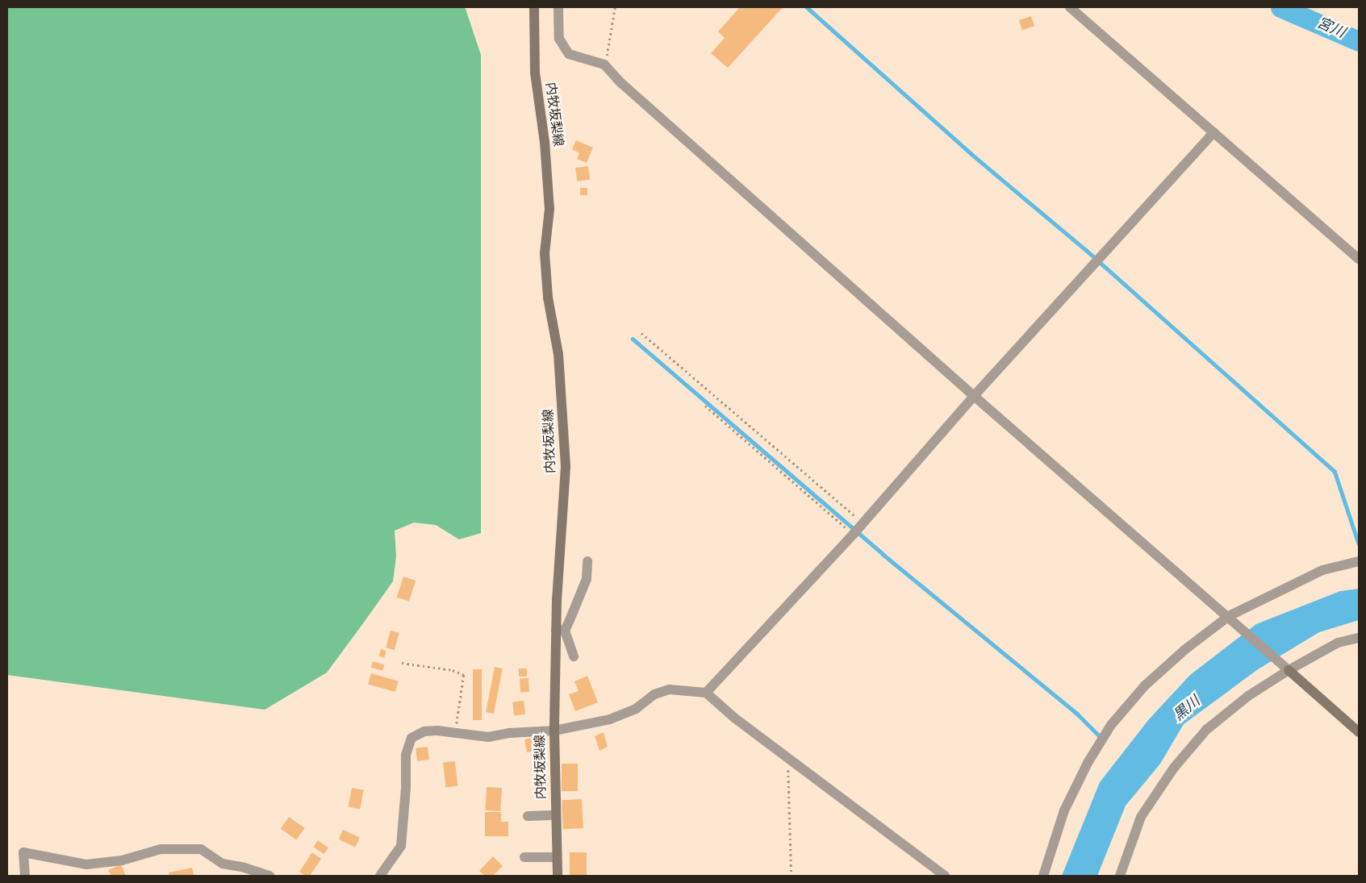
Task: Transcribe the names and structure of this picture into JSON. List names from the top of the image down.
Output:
{
  "streets": {
    "main road": ["内牧坂梨線"]
  },
  "water": ["宮川", "黒川"]
}
